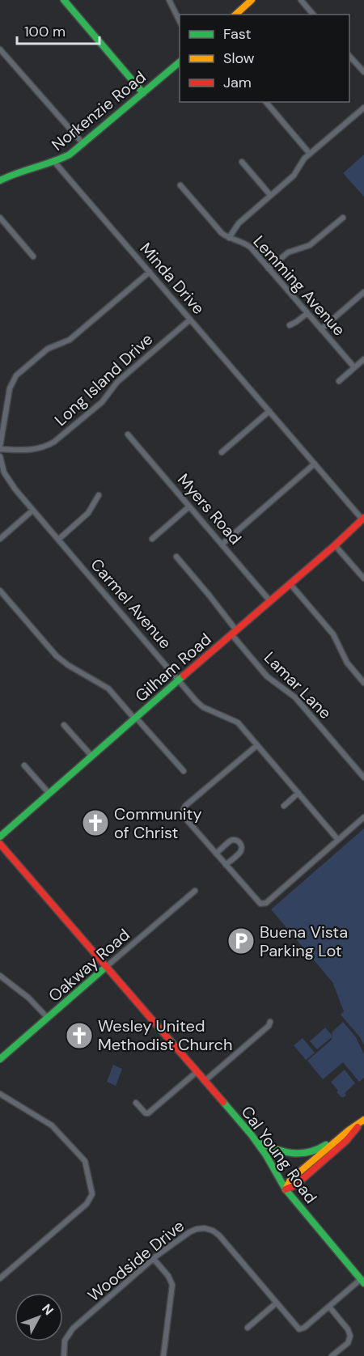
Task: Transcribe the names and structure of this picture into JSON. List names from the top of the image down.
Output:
{
  "streets": {
    "street": [
      "Norkenzie Road",
      "Minda Drive",
      "Lemming Avenue",
      "Long Island Drive",
      "Myers Road",
      "Carmel Avenue",
      "Gilham Road",
      "Lamar Lane",
      "Oakway Road",
      "Cal Young Road",
      "Woodside Drive"
    ]
  },
  "crossings": [
    ["Norkenzie Road", "Minda Drive"],
    ["Minda Drive", "Long Island Drive"],
    ["Minda Drive", "Gilham Road"],
    ["Myers Road", "Gilham Road"],
    ["Carmel Avenue", "Gilham Road"],
    ["Gilham Road", "Lamar Lane"],
    ["Oakway Road", "Cal Young Road"],
    ["Cal Young Road", "Woodside Drive"]
  ],
  "places": {
    "church": ["Community of Christ", "Wesley United Methodist Church"],
    "parking": ["Buena Vista Parking Lot"]
  },
  "legend": ["Fast", "Slow", "Jam"],
  "scale_bar": "100 m",
  "north": "top right"
}
